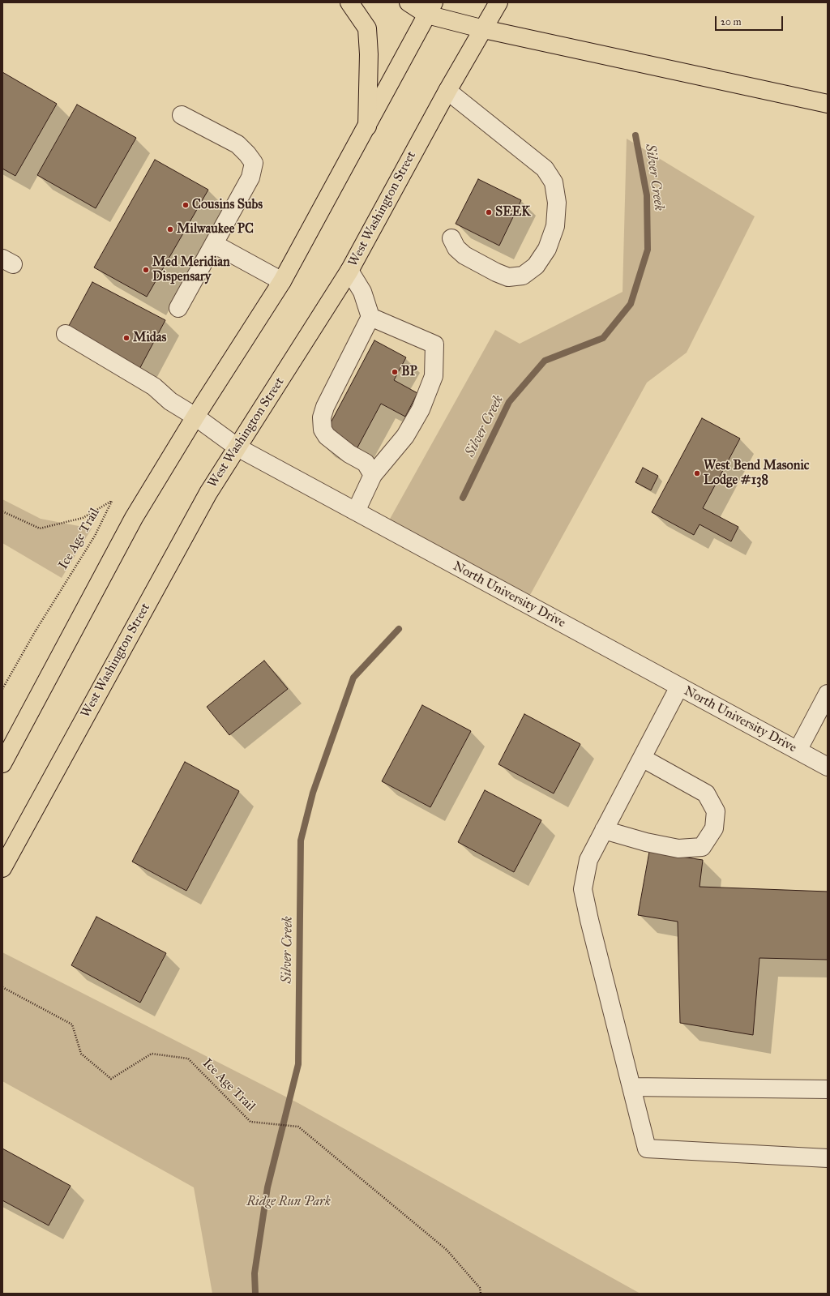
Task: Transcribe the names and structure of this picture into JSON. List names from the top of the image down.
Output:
{
  "streets": {
    "main road": ["West Washington Street"],
    "street": ["North University Drive"],
    "path": ["Ice Age Trail"]
  },
  "crossings": [
    ["West Washington Street", "North University Drive"]
  ],
  "water": ["Silver Creek"],
  "parks": ["Ridge Run Park"],
  "places": [
    "Cousins Subs",
    "SEEK",
    "Milwaukee PC",
    "Med Meridian Dispensary",
    "Midas",
    "BP",
    "West Bend Masonic Lodge #138"
  ],
  "scale_bar": "20 m"
}
